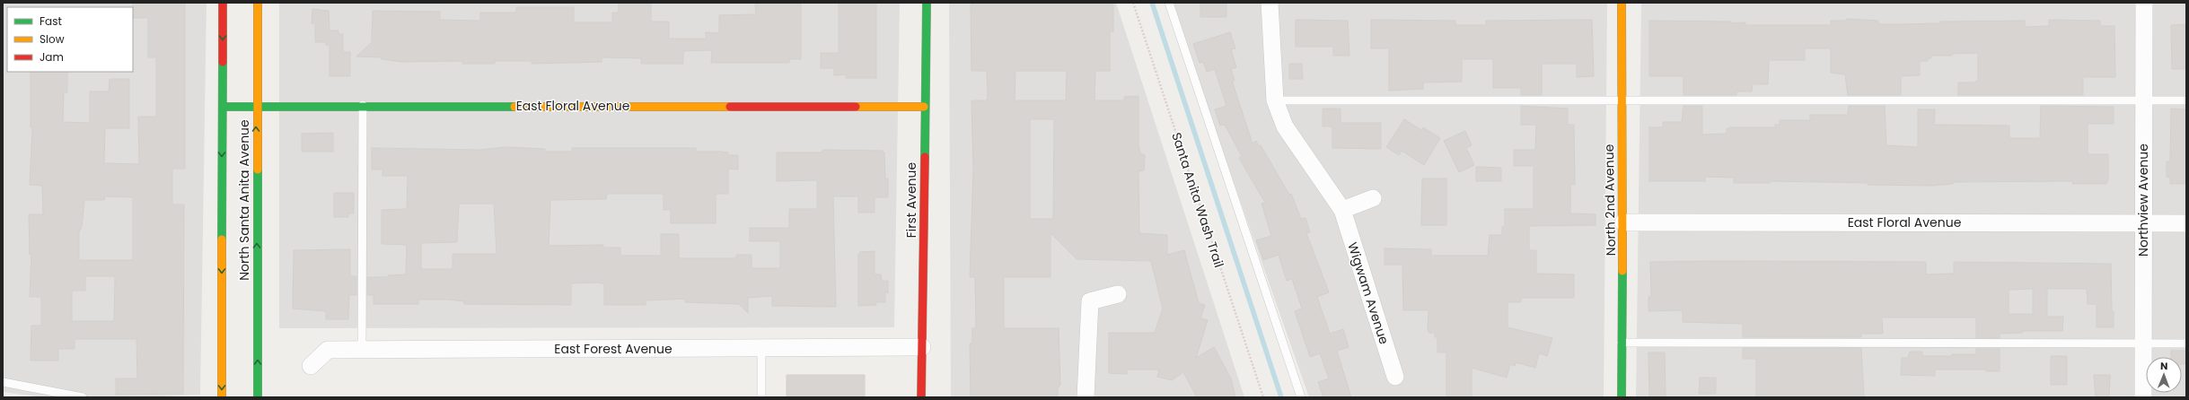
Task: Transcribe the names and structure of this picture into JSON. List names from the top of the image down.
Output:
{
  "streets": {
    "street": [
      "East Floral Avenue",
      "North Santa Anita Avenue",
      "First Avenue",
      "North 2nd Avenue",
      "Northview Avenue",
      "Wigwam Avenue",
      "East Forest Avenue"
    ],
    "path": ["Santa Anita Wash Trail"]
  },
  "crossings": [
    ["East Floral Avenue", "North Santa Anita Avenue"],
    ["East Floral Avenue", "First Avenue"],
    ["East Floral Avenue", "North 2nd Avenue"],
    ["East Floral Avenue", "Northview Avenue"],
    ["First Avenue", "East Forest Avenue"]
  ],
  "legend": ["Fast", "Slow", "Jam"],
  "north": "top"
}
